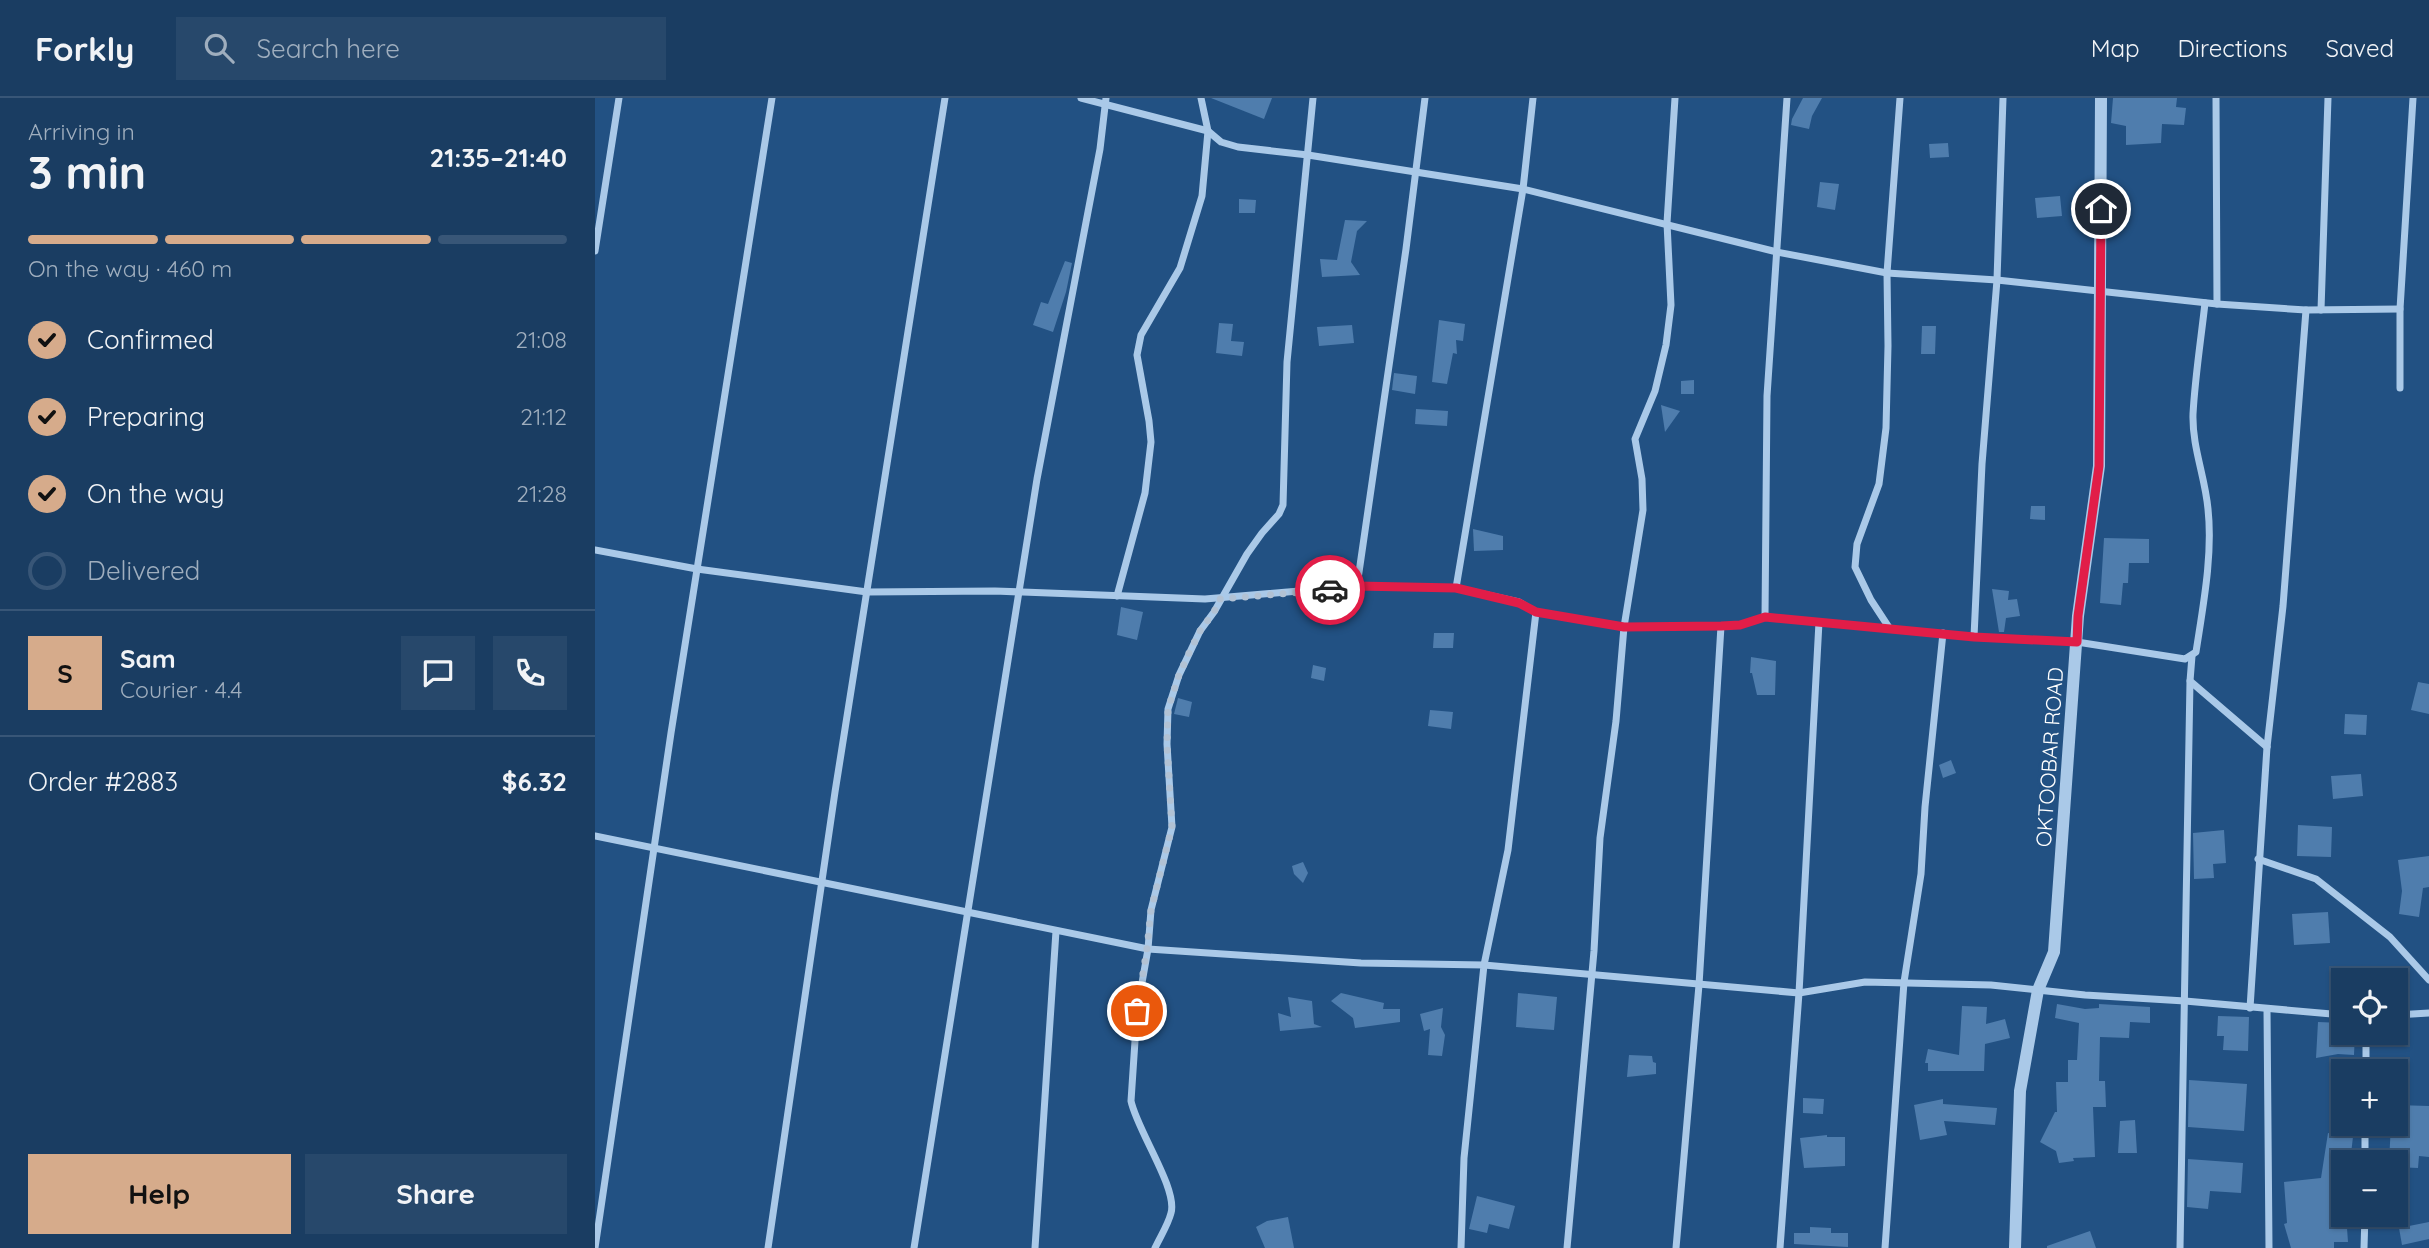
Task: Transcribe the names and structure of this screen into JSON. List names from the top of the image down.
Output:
{
  "streets": {
    "street": ["OKTOOBAR ROAD"]
  },
  "page": {
    "header": "Forkly",
    "search": "Search here",
    "nav": ["Map", "Directions", "Saved"],
    "heading": ["3 min", "Arriving in", "21:35–21:40"],
    "panel": [
      "Sam",
      "Courier · 4.4",
      "Order #2883",
      "$6.32"
    ],
    "bar": "On the way · 460 m",
    "list": [
      ["Confirmed", "21:08"],
      ["Preparing", "21:12"],
      ["On the way", "21:28"],
      "Delivered"
    ],
    "round": "S",
    "map_buttons": ["+", "−"],
    "buttons": ["Help", "Share"]
  }
}
